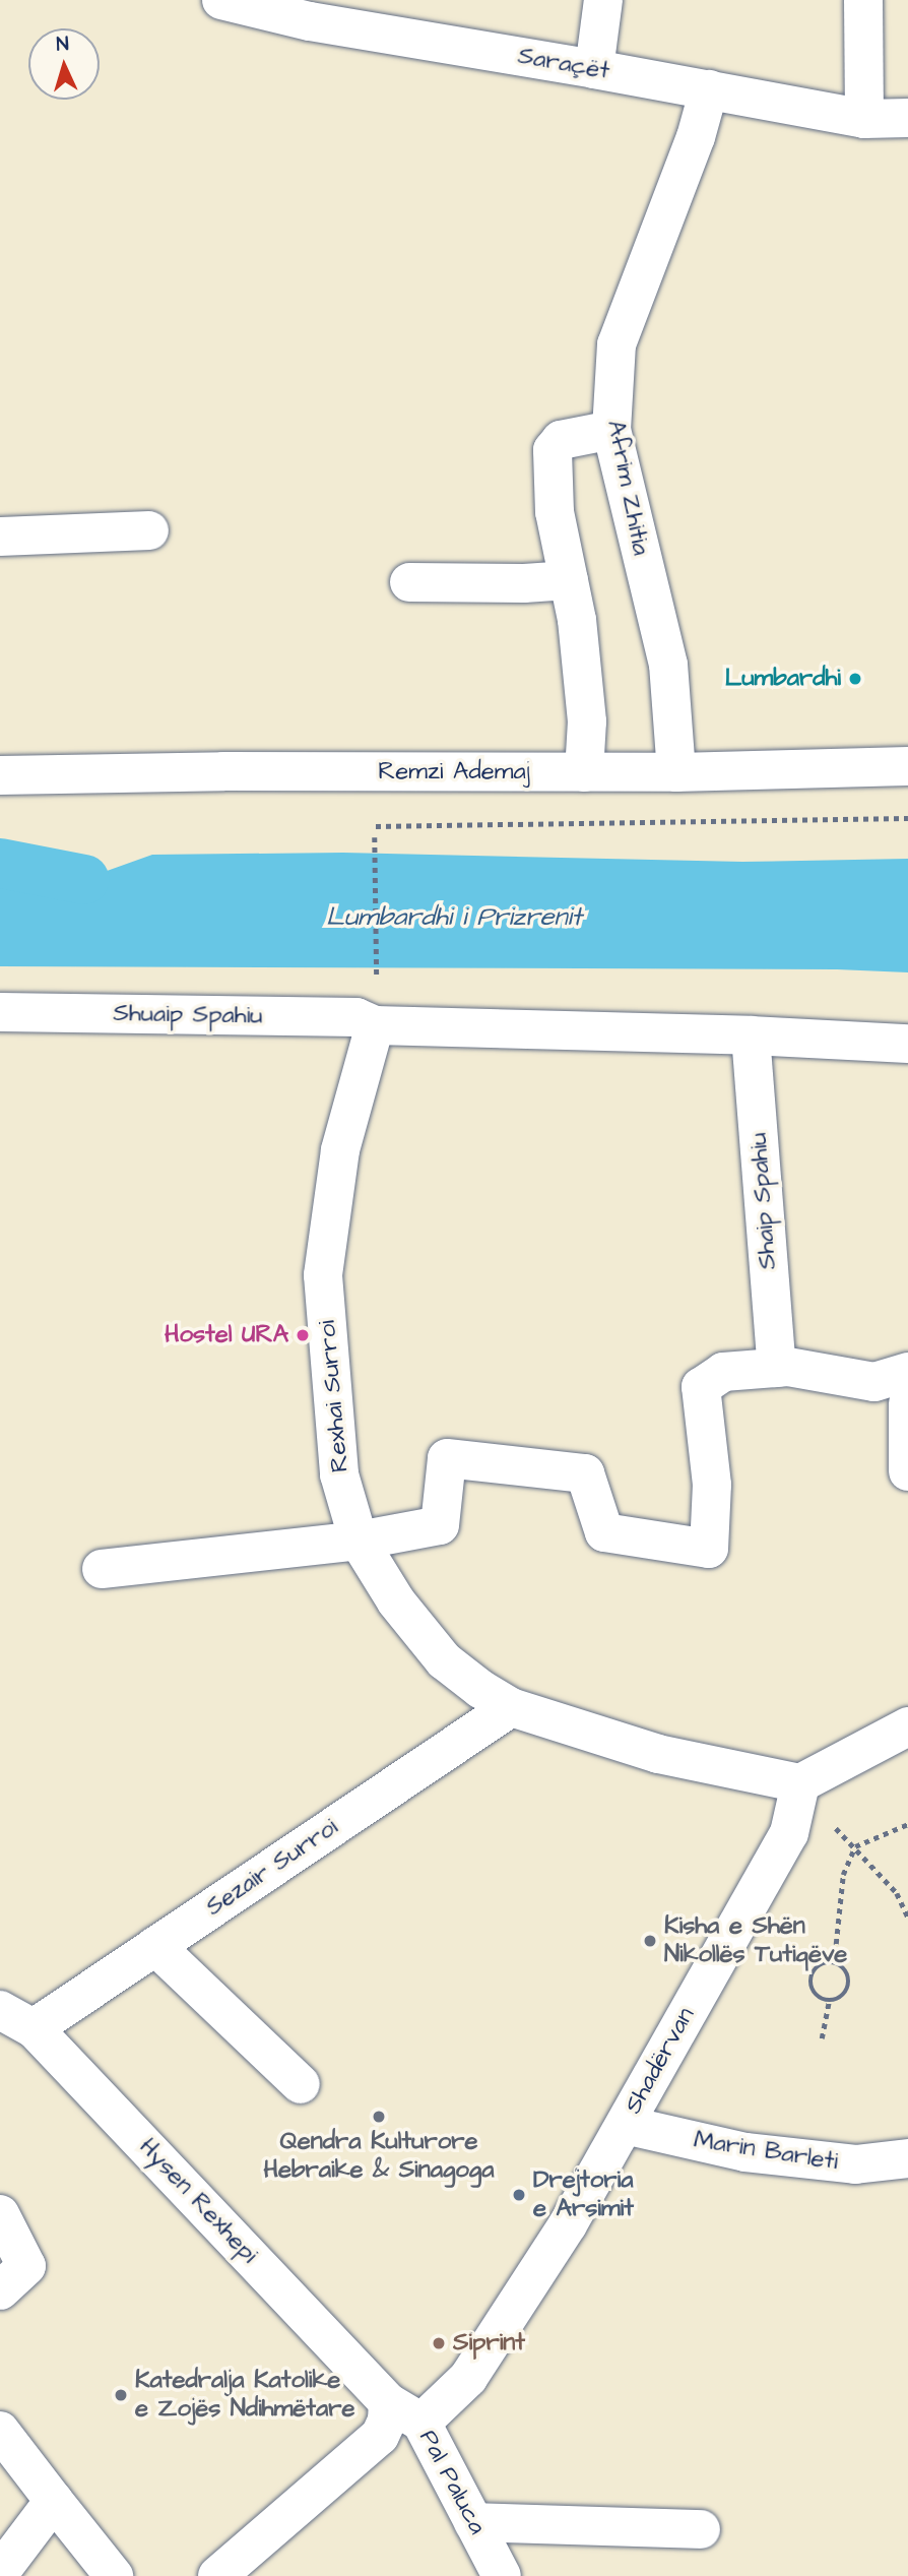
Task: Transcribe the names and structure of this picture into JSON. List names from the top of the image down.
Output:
{
  "streets": {
    "street": [
      "Saraçët",
      "Afrim Zhitia",
      "Remzi Ademaj",
      "Shuaip Spahiu",
      "Shaip Spahiu",
      "Rexhai Surroi",
      "Sezair Surroi",
      "Shadërvan",
      "Marin Barleti",
      "Hysen Rexhepi",
      "Pal Paluca"
    ]
  },
  "crossings": [
    ["Saraçët", "Afrim Zhitia"],
    ["Afrim Zhitia", "Remzi Ademaj"],
    ["Shuaip Spahiu", "Shaip Spahiu"],
    ["Shuaip Spahiu", "Rexhai Surroi"],
    ["Rexhai Surroi", "Sezair Surroi"],
    ["Sezair Surroi", "Hysen Rexhepi"],
    ["Shadërvan", "Marin Barleti"],
    ["Shadërvan", "Pal Paluca"],
    ["Hysen Rexhepi", "Pal Paluca"]
  ],
  "water": ["Lumbardhi i Prizrenit"],
  "places": [
    "Lumbardhi",
    "Hostel URA",
    "Kisha e Shën Nikollës Tutiqëve",
    "Qendra Kulturore Hebraike & Sinagoga",
    "Drejtoria e Arsimit",
    "Siprint",
    "Katedralja Katolike e Zojës Ndihmëtare"
  ],
  "north": "top"
}
